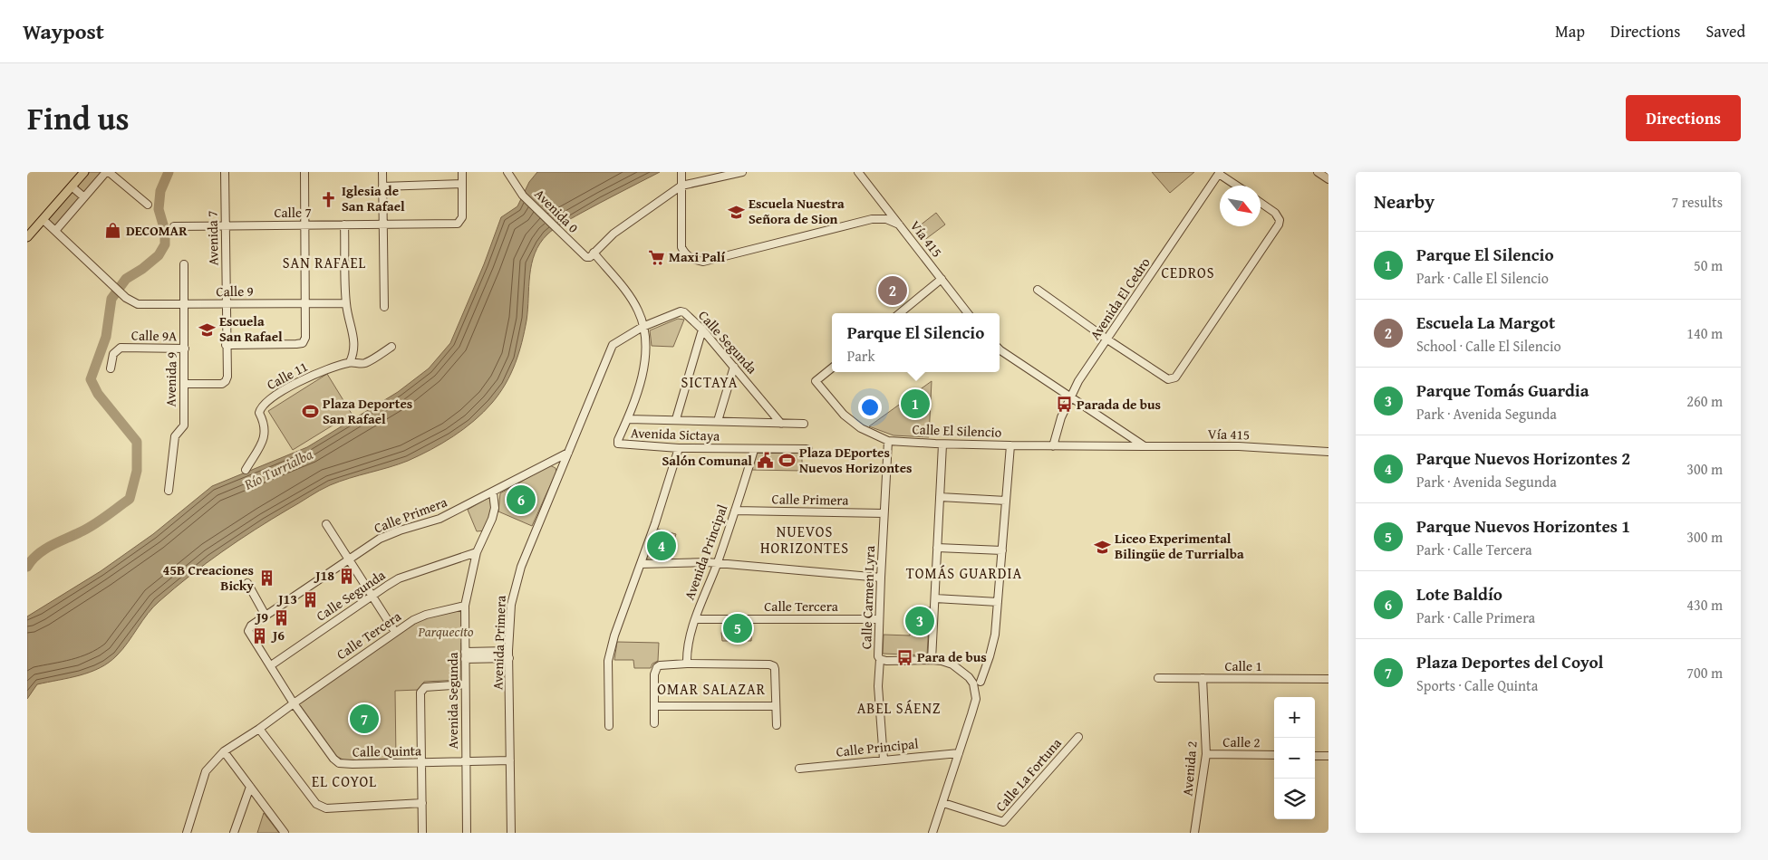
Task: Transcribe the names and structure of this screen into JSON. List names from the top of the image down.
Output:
{
  "streets": {
    "street": [
      "Avenida 0",
      "Calle 7",
      "Avenida 7",
      "Vía 415",
      "Calle 9",
      "Avenida El Cedro",
      "Calle 9A",
      "Calle Segunda",
      "Calle 11",
      "Avenida 9",
      "Calle El Silencio",
      "Avenida Sictaya",
      "Calle Primera",
      "Avenida Principal",
      "Calle Carmen Lyra",
      "Calle Tercera",
      "Avenida Primera",
      "Calle 1",
      "Avenida Segunda",
      "Calle 2",
      "Calle Principal",
      "Calle Quinta",
      "Avenida 2",
      "Calle La Fortuna"
    ]
  },
  "crossings": [
    ["Avenida 0", "Avenida Sictaya"],
    ["Calle 7", "Avenida 7"],
    ["Avenida 7", "Calle 9"],
    ["Avenida 7", "Avenida 9"],
    ["Vía 415", "Calle El Silencio"],
    ["Calle 9", "Avenida 9"],
    ["Avenida El Cedro", "Calle El Silencio"],
    ["Calle 9A", "Avenida 9"],
    ["Calle Segunda", "Avenida Sictaya"],
    ["Calle Segunda", "Calle Primera"],
    ["Calle Segunda", "Avenida Primera"],
    ["Calle Segunda", "Avenida Segunda"],
    ["Calle El Silencio", "Calle Carmen Lyra"],
    ["Avenida Sictaya", "Avenida Principal"],
    ["Avenida Sictaya", "Avenida Primera"],
    ["Calle Primera", "Avenida Principal"],
    ["Calle Primera", "Calle Carmen Lyra"],
    ["Calle Primera", "Avenida Primera"],
    ["Calle Primera", "Avenida Segunda"],
    ["Avenida Principal", "Calle Tercera"],
    ["Calle Carmen Lyra", "Calle Tercera"],
    ["Calle Carmen Lyra", "Calle Principal"],
    ["Calle Carmen Lyra", "Calle La Fortuna"],
    ["Calle Tercera", "Avenida Segunda"],
    ["Calle Tercera", "Calle Quinta"],
    ["Avenida Primera", "Calle Quinta"],
    ["Calle 1", "Avenida 2"],
    ["Avenida Segunda", "Calle Quinta"],
    ["Calle 2", "Avenida 2"]
  ],
  "districts": [
    "SAN RAFAEL",
    "CEDROS",
    "SICTAYA",
    "NUEVOS HORIZONTES",
    "TOMÁS GUARDIA",
    "OMAR SALAZAR",
    "ABEL SÁENZ",
    "EL COYOL"
  ],
  "water": ["Río Turrialba"],
  "parks": ["Parquecito"],
  "places": {
    "church": ["Iglesia de San Rafael"],
    "school or university": ["Escuela Nuestra Señora de Sion", "Escuela San Rafael", "Liceo Experimental Bilingüe de Turrialba"],
    "shop": ["DECOMAR"],
    "supermarket": ["Maxi Palí"],
    "bus stop": ["Parada de bus", "Para de bus"],
    "sports": ["Plaza Deportes San Rafael", "Plaza DEportes Nuevos Horizontes"],
    "public building": ["Salón Comunal"],
    "building": [
      "J18",
      "45B Creaciones Bicky",
      "J13",
      "J9",
      "J6"
    ]
  },
  "north": "bottom right",
  "page": {
    "header": "Waypost",
    "nav": ["Map", "Directions", "Saved"],
    "title": "Find us",
    "buttons": "Directions",
    "heading": ["Nearby", "7 results"],
    "list": [
      {
        "mark": "1",
        "name": "Parque El Silencio",
        "note": "Park · Calle El Silencio",
        "value": "50 m"
      },
      {
        "mark": "2",
        "name": "Escuela La Margot",
        "note": "School · Calle El Silencio",
        "value": "140 m"
      },
      {
        "mark": "3",
        "name": "Parque Tomás Guardia",
        "note": "Park · Avenida Segunda",
        "value": "260 m"
      },
      {
        "mark": "4",
        "name": "Parque Nuevos Horizontes 2",
        "note": "Park · Avenida Segunda",
        "value": "300 m"
      },
      {
        "mark": "5",
        "name": "Parque Nuevos Horizontes 1",
        "note": "Park · Calle Tercera",
        "value": "300 m"
      },
      {
        "mark": "6",
        "name": "Lote Baldío",
        "note": "Park · Calle Primera",
        "value": "430 m"
      },
      {
        "mark": "7",
        "name": "Plaza Deportes del Coyol",
        "note": "Sports · Calle Quinta",
        "value": "700 m"
      }
    ],
    "pins": [
      "2",
      "1",
      "6",
      "4",
      "3",
      "5",
      "7"
    ],
    "popup": ["Parque El Silencio", "Park"],
    "map_buttons": ["+", "−"]
  }
}
